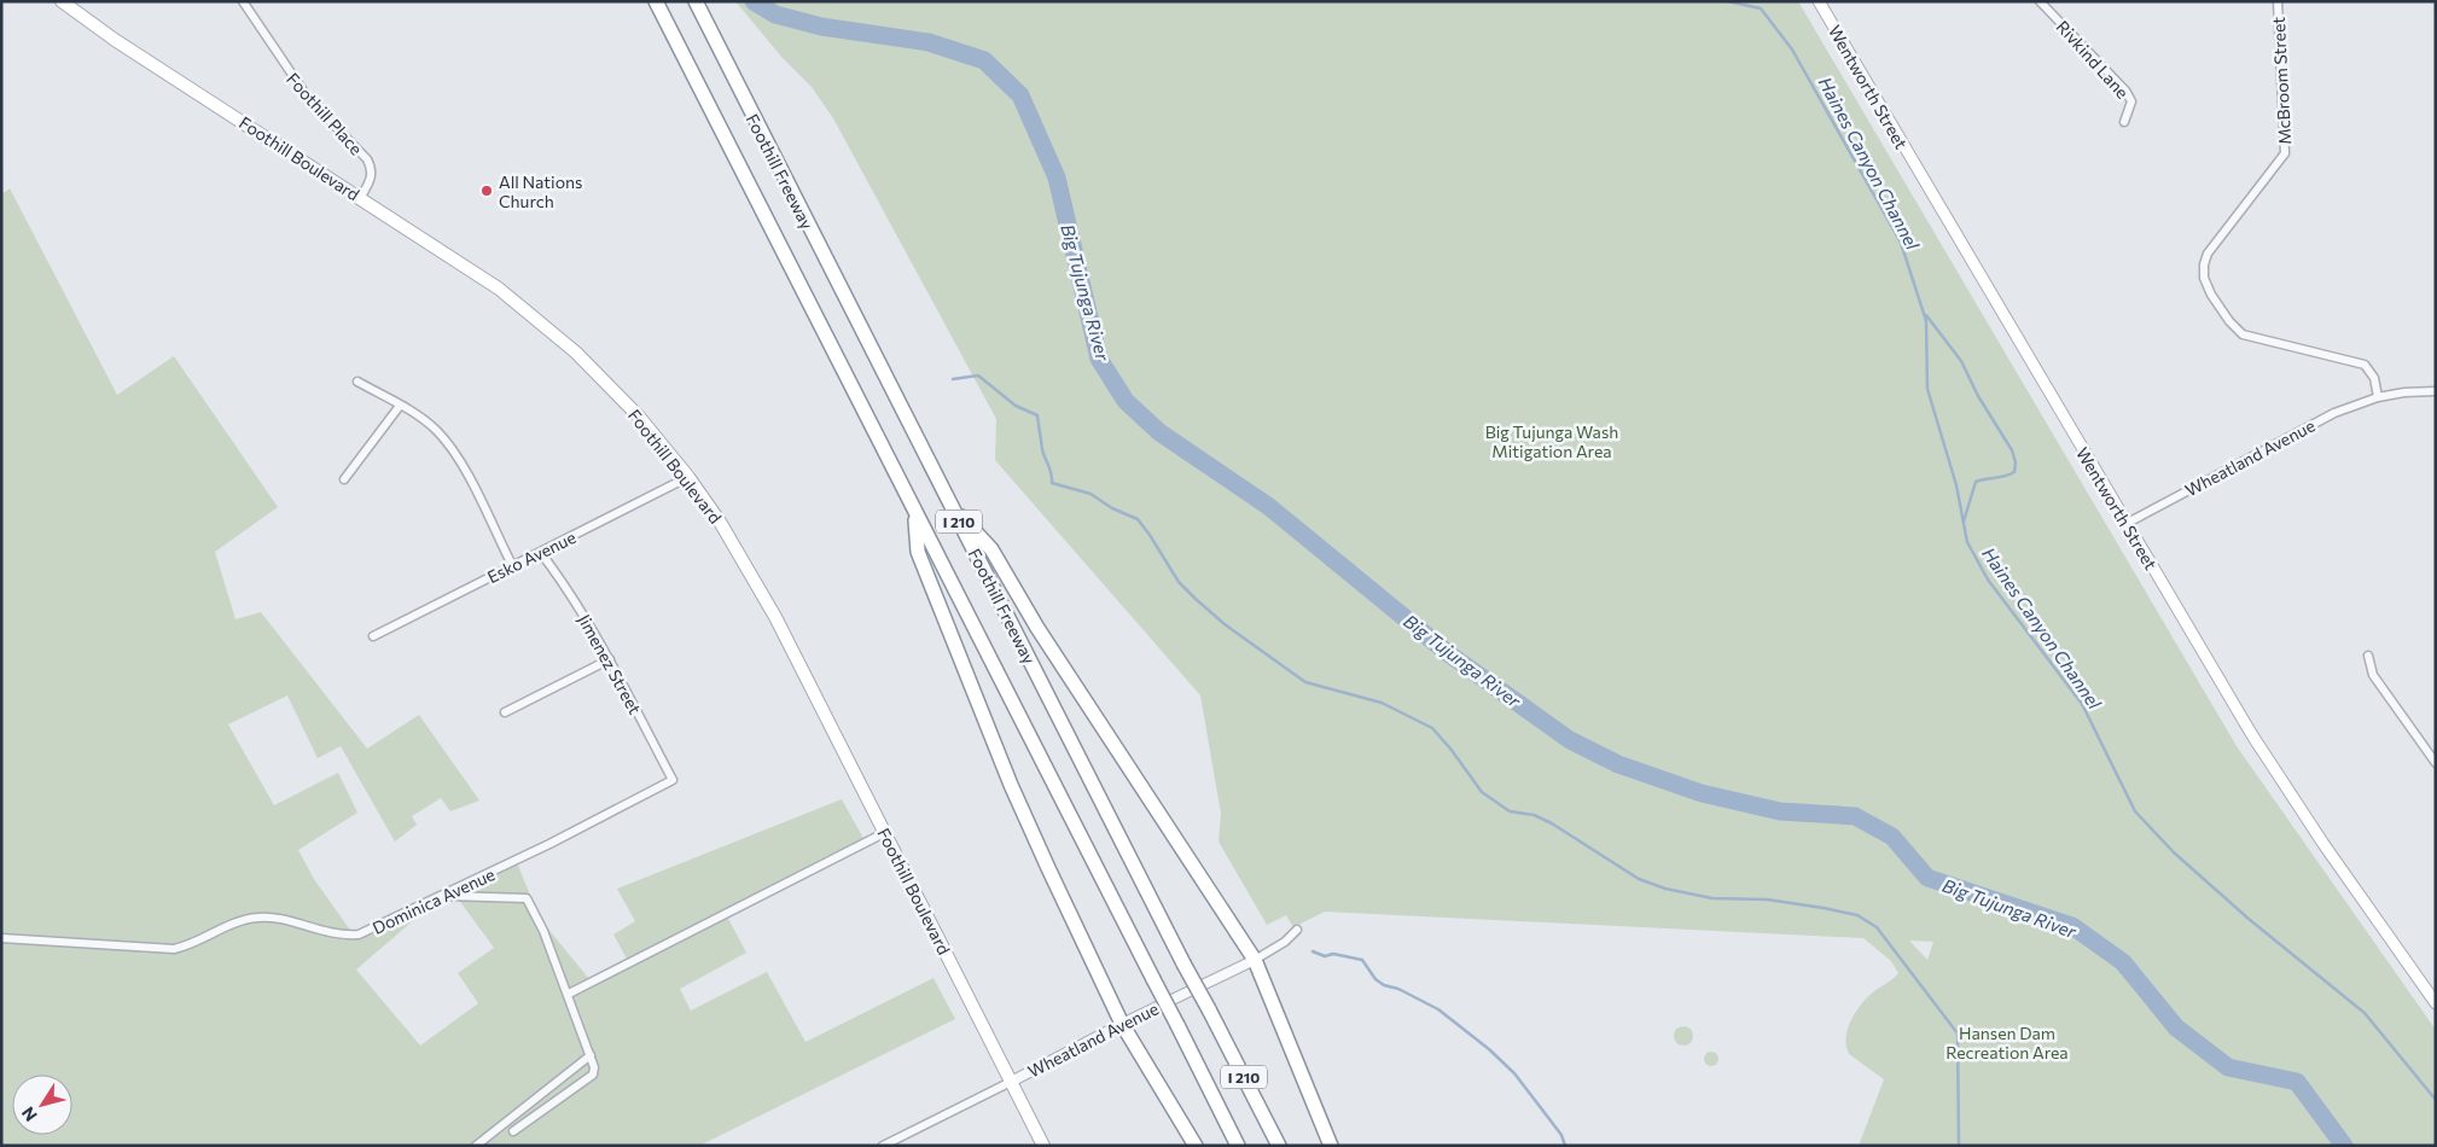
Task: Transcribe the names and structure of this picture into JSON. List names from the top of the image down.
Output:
{
  "streets": {
    "highway": ["Foothill Freeway", "I 210"],
    "main road": ["Wentworth Street", "Foothill Boulevard"],
    "street": [
      "Rivkind Lane",
      "McBroom Street",
      "Foothill Place",
      "Wheatland Avenue",
      "Esko Avenue",
      "Jimenez Street",
      "Dominica Avenue"
    ]
  },
  "crossings": [
    ["McBroom Street", "Wheatland Avenue"],
    ["Wentworth Street", "Wheatland Avenue"],
    ["Foothill Place", "Foothill Boulevard"],
    ["Foothill Boulevard", "Wheatland Avenue"],
    ["Foothill Boulevard", "Esko Avenue"],
    ["Esko Avenue", "Jimenez Street"],
    ["Jimenez Street", "Dominica Avenue"]
  ],
  "water": ["Haines Canyon Channel", "Big Tujunga River"],
  "parks": ["Big Tujunga Wash Mitigation Area", "Hansen Dam Recreation Area"],
  "places": ["All Nations Church"],
  "north": "bottom left"
}
